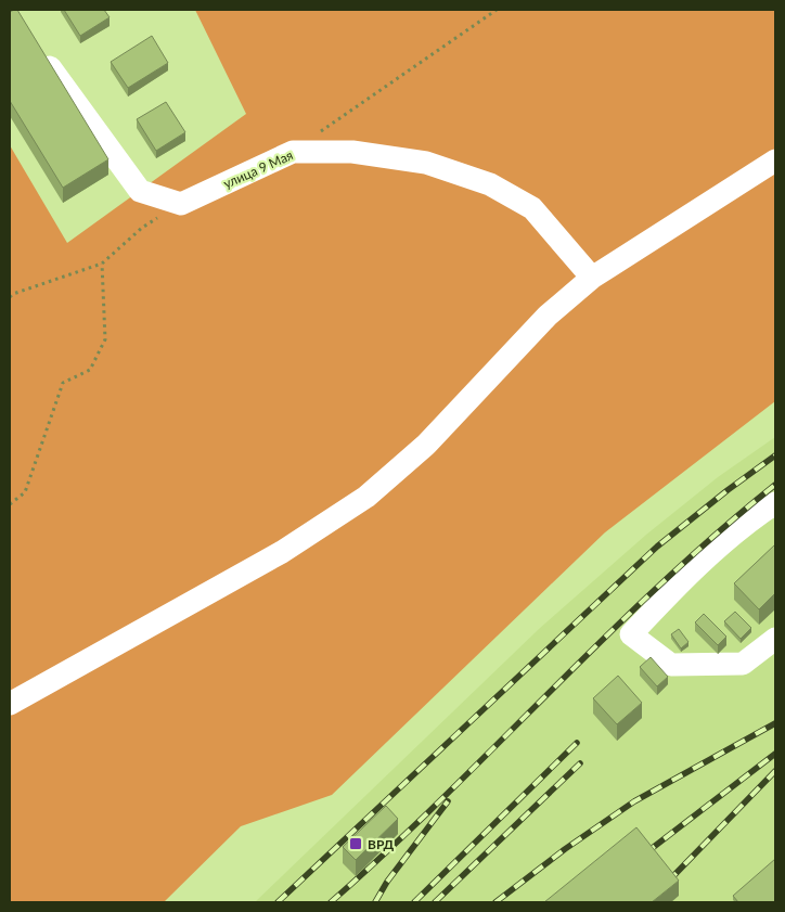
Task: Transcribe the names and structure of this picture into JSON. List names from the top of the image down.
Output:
{
  "streets": {
    "street": ["улица 9 Мая"]
  },
  "places": {
    "transit": ["ВРД"]
  }
}
